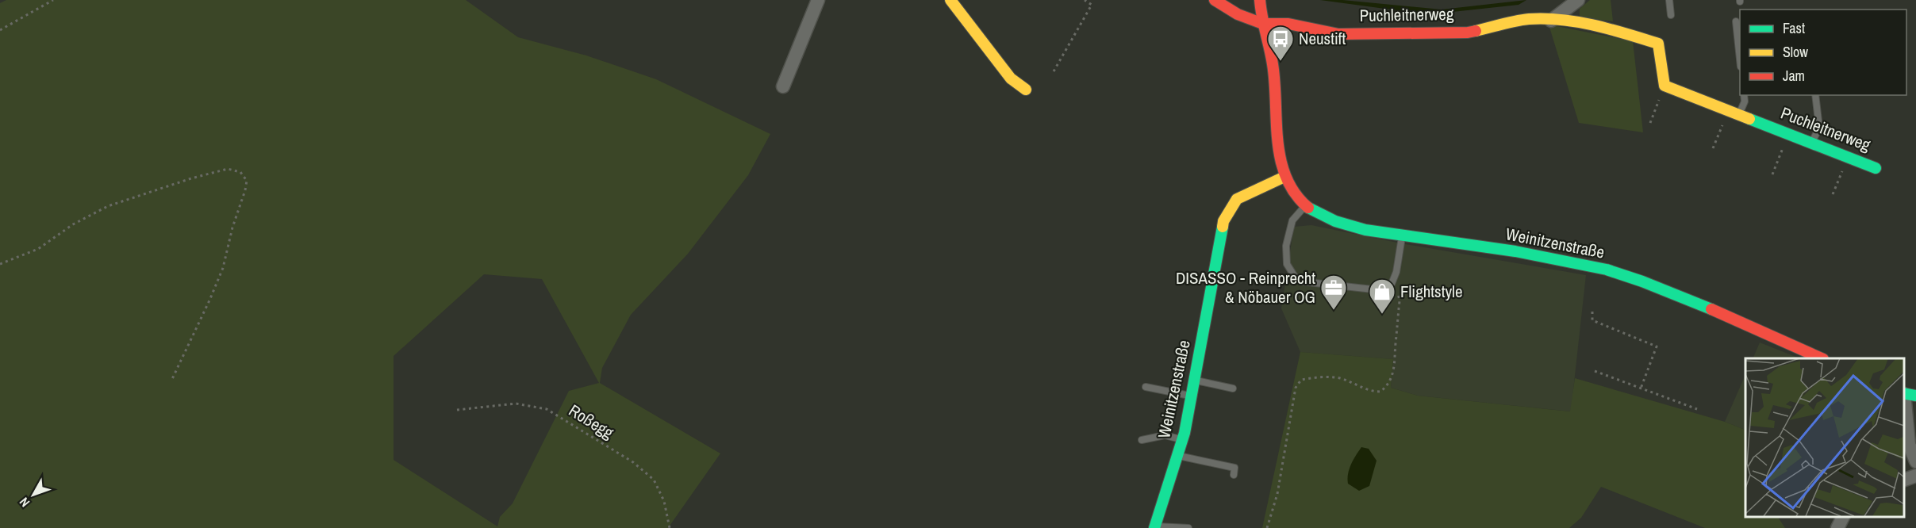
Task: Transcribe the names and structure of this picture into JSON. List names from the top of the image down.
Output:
{
  "streets": {
    "street": ["Puchleitnerweg", "Weinitzenstraße"],
    "path": ["Roßegg"]
  },
  "crossings": [
    ["Puchleitnerweg", "Weinitzenstraße"]
  ],
  "places": {
    "bus stop": ["Neustift"],
    "office": ["DISASSO - Reinprecht & Nöbauer OG"],
    "shop": ["Flightstyle"]
  },
  "legend": ["Fast", "Slow", "Jam"],
  "north": "bottom left"
}
